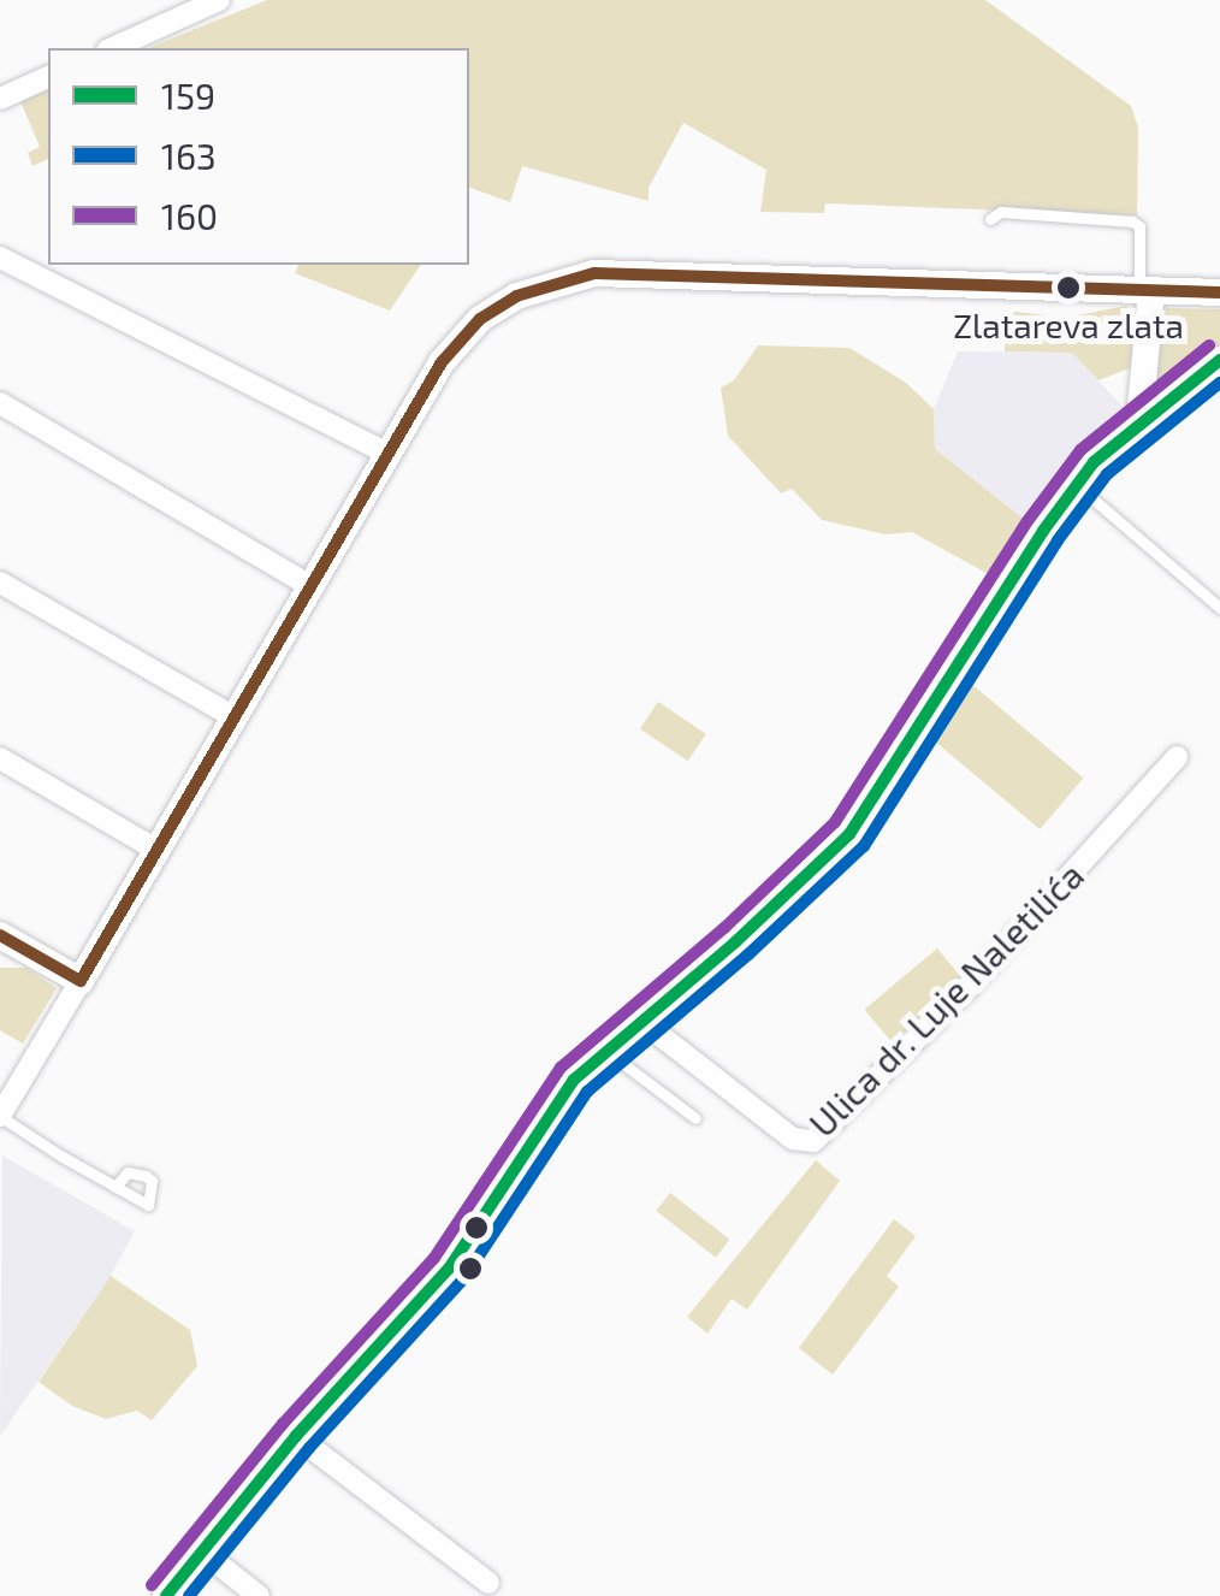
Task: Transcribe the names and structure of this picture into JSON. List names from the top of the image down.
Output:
{
  "streets": {
    "street": ["Ulica dr. Luje Naletilića"]
  },
  "places": ["Zlatareva zlata"],
  "lines": ["transit line 160", "transit line 159", "transit line 163"],
  "legend": ["159", "163", "160"]
}
